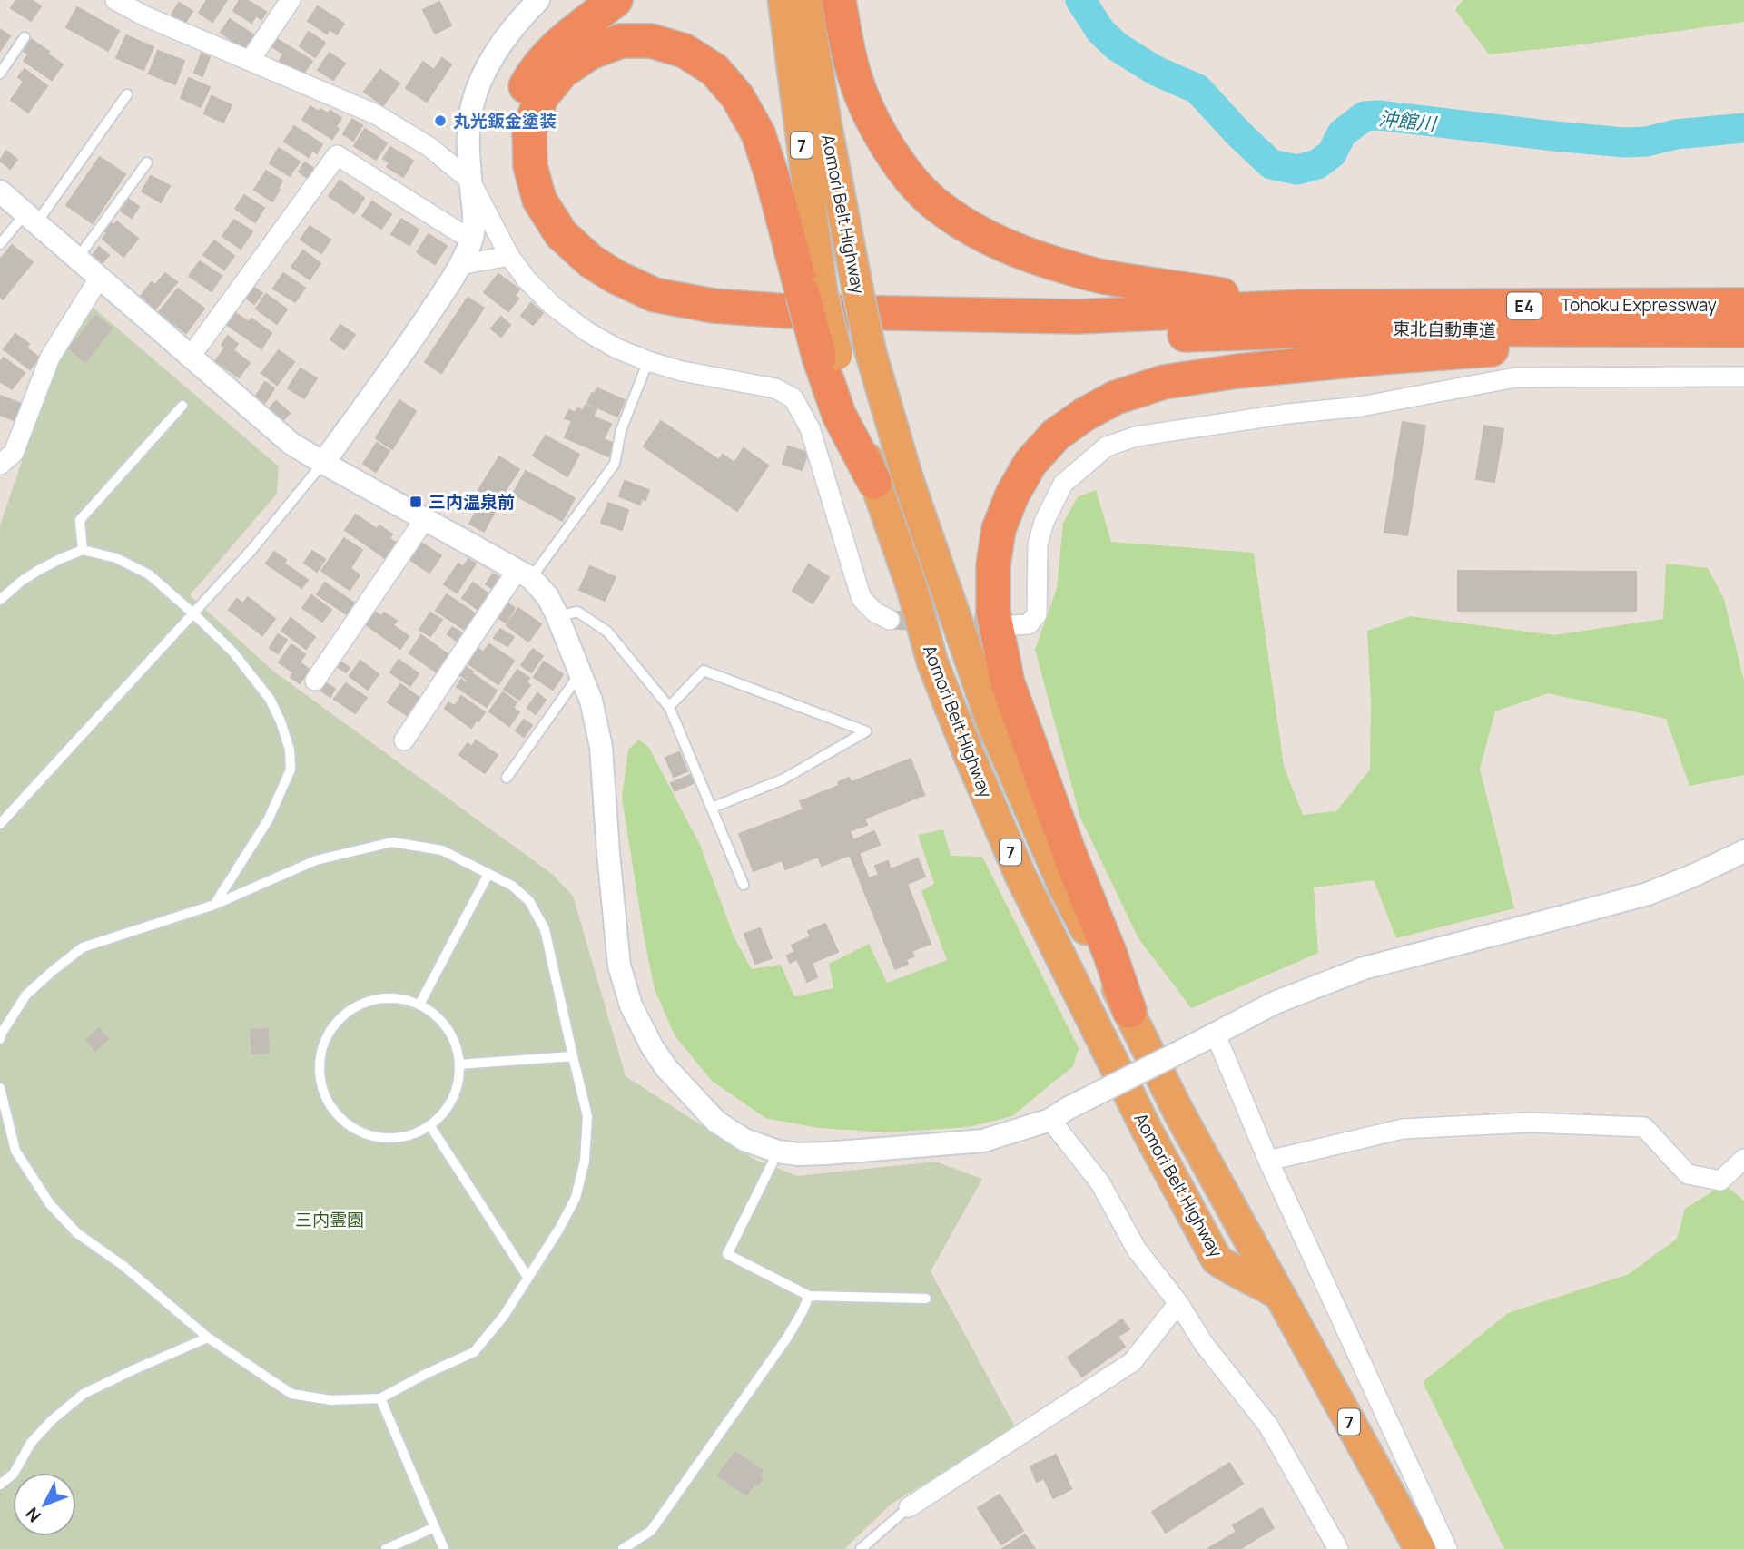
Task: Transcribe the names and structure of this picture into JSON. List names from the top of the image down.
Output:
{
  "streets": {
    "highway": [
      "7",
      "Aomori Belt Highway",
      "E4",
      "東北自動車道"
    ]
  },
  "water": ["沖館川"],
  "parks": ["三内霊園"],
  "places": {
    "other": ["丸光鈑金塗装"],
    "transit": ["三内温泉前"]
  },
  "north": "bottom left"
}
